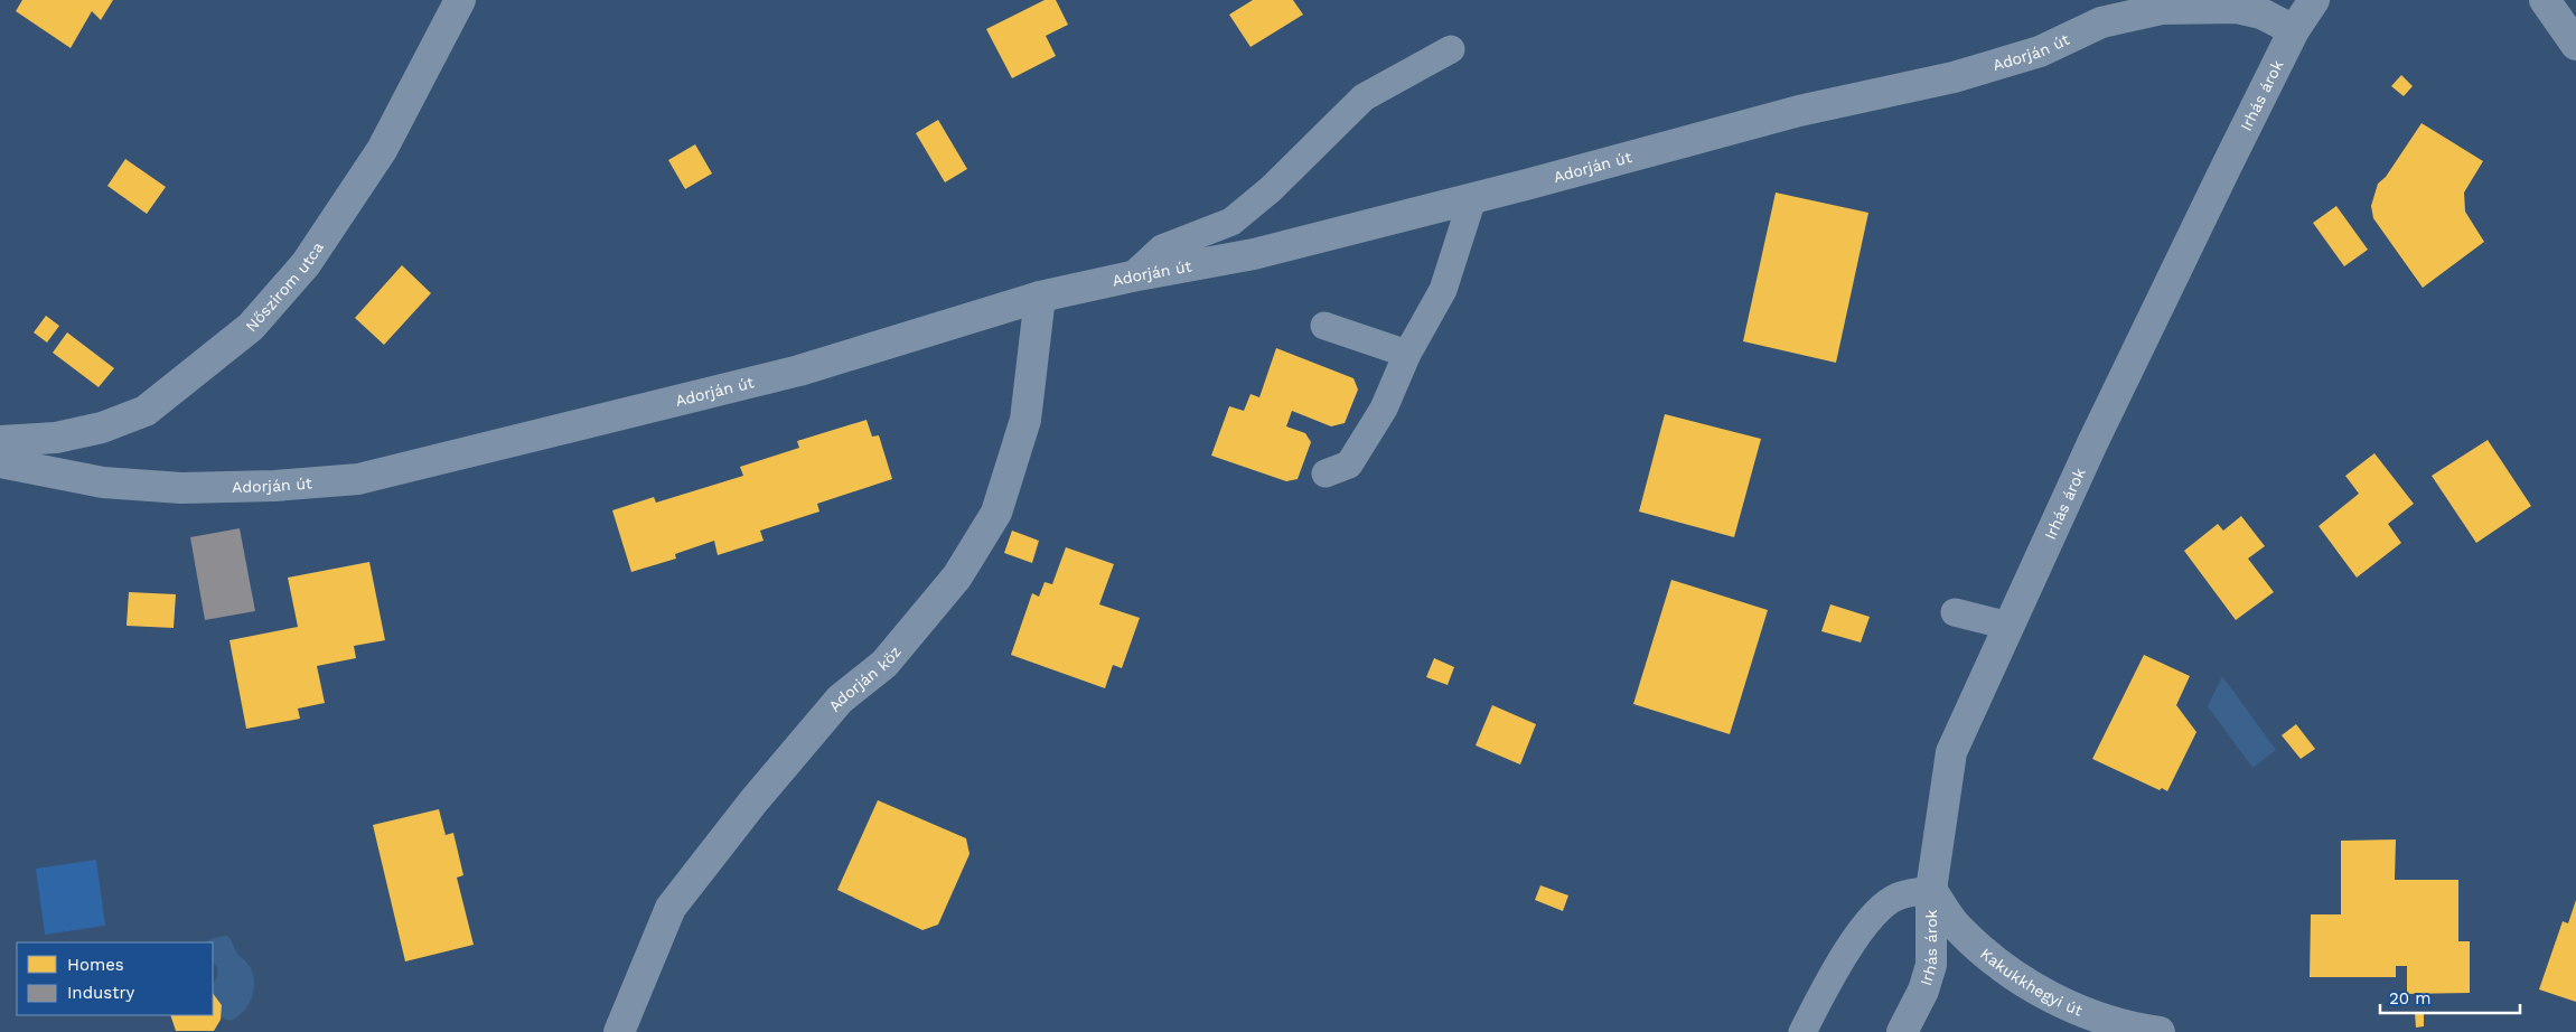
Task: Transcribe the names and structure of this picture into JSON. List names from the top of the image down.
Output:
{
  "streets": {
    "street": [
      "Adorján út",
      "Irhás árok",
      "Nőszirom utca",
      "Adorján köz",
      "Kakukkhegyi út"
    ]
  },
  "crossings": [
    ["Adorján út", "Irhás árok"],
    ["Adorján út", "Adorján köz"],
    ["Irhás árok", "Kakukkhegyi út"]
  ],
  "legend": ["Homes", "Industry"],
  "scale_bar": "20 m"
}
